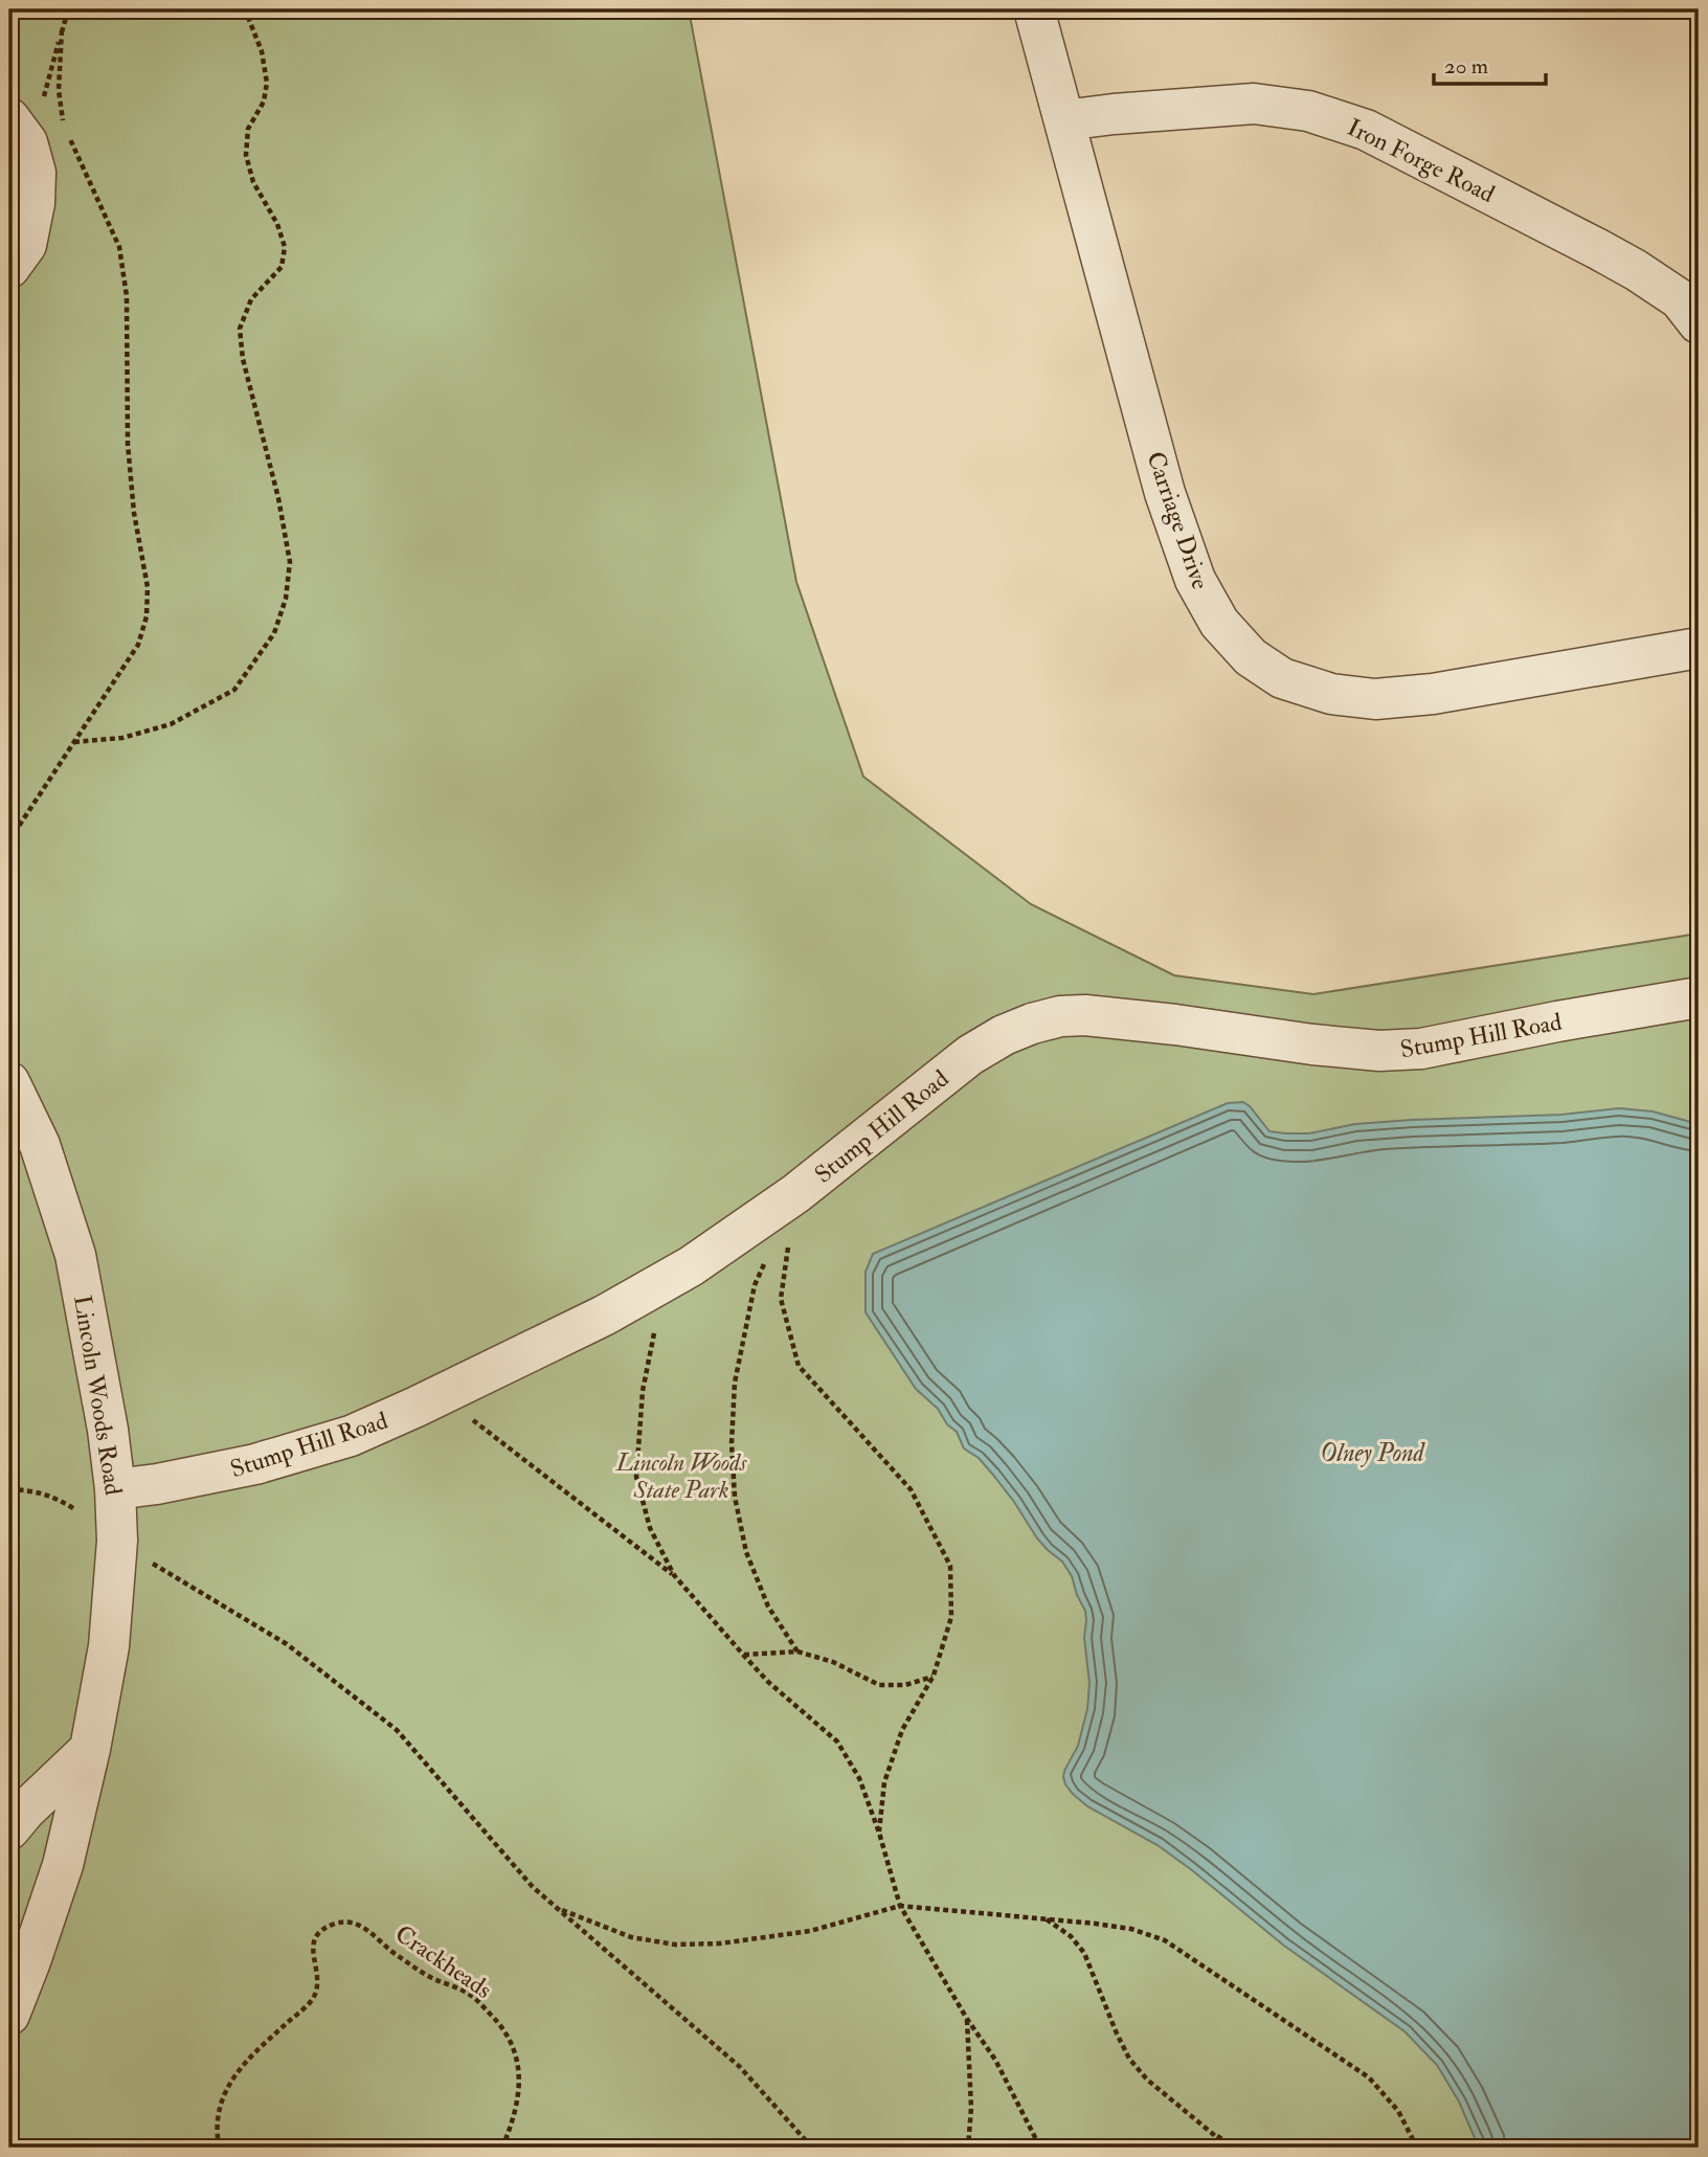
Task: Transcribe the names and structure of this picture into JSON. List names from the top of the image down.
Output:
{
  "streets": {
    "street": [
      "Iron Forge Road",
      "Carriage Drive",
      "Stump Hill Road",
      "Lincoln Woods Road"
    ],
    "path": ["Crackheads"]
  },
  "crossings": [
    ["Iron Forge Road", "Carriage Drive"],
    ["Stump Hill Road", "Lincoln Woods Road"]
  ],
  "water": ["Olney Pond"],
  "parks": ["Lincoln Woods State Park"],
  "scale_bar": "20 m"
}
